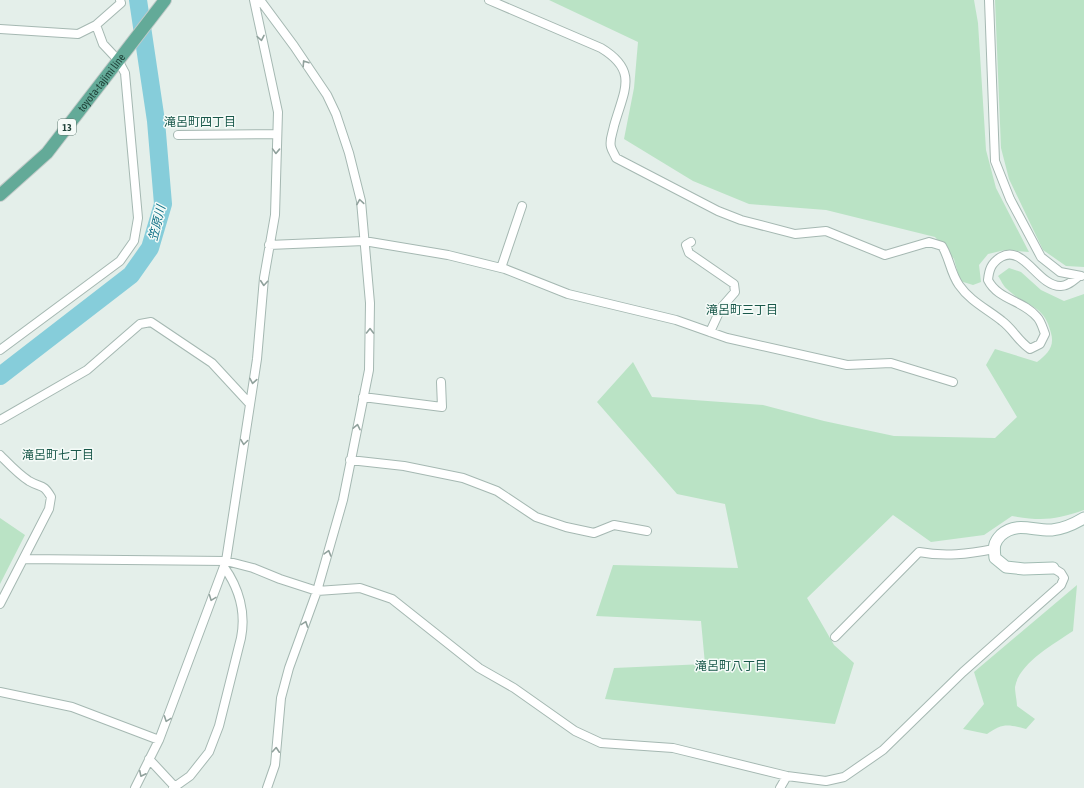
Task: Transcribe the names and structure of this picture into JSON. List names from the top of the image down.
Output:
{
  "streets": {
    "main road": ["toyota-tajimi line", "13"]
  },
  "districts": [
    "滝呂町四丁目",
    "滝呂町三丁目",
    "滝呂町七丁目",
    "滝呂町八丁目"
  ],
  "water": ["笠原川"]
}
